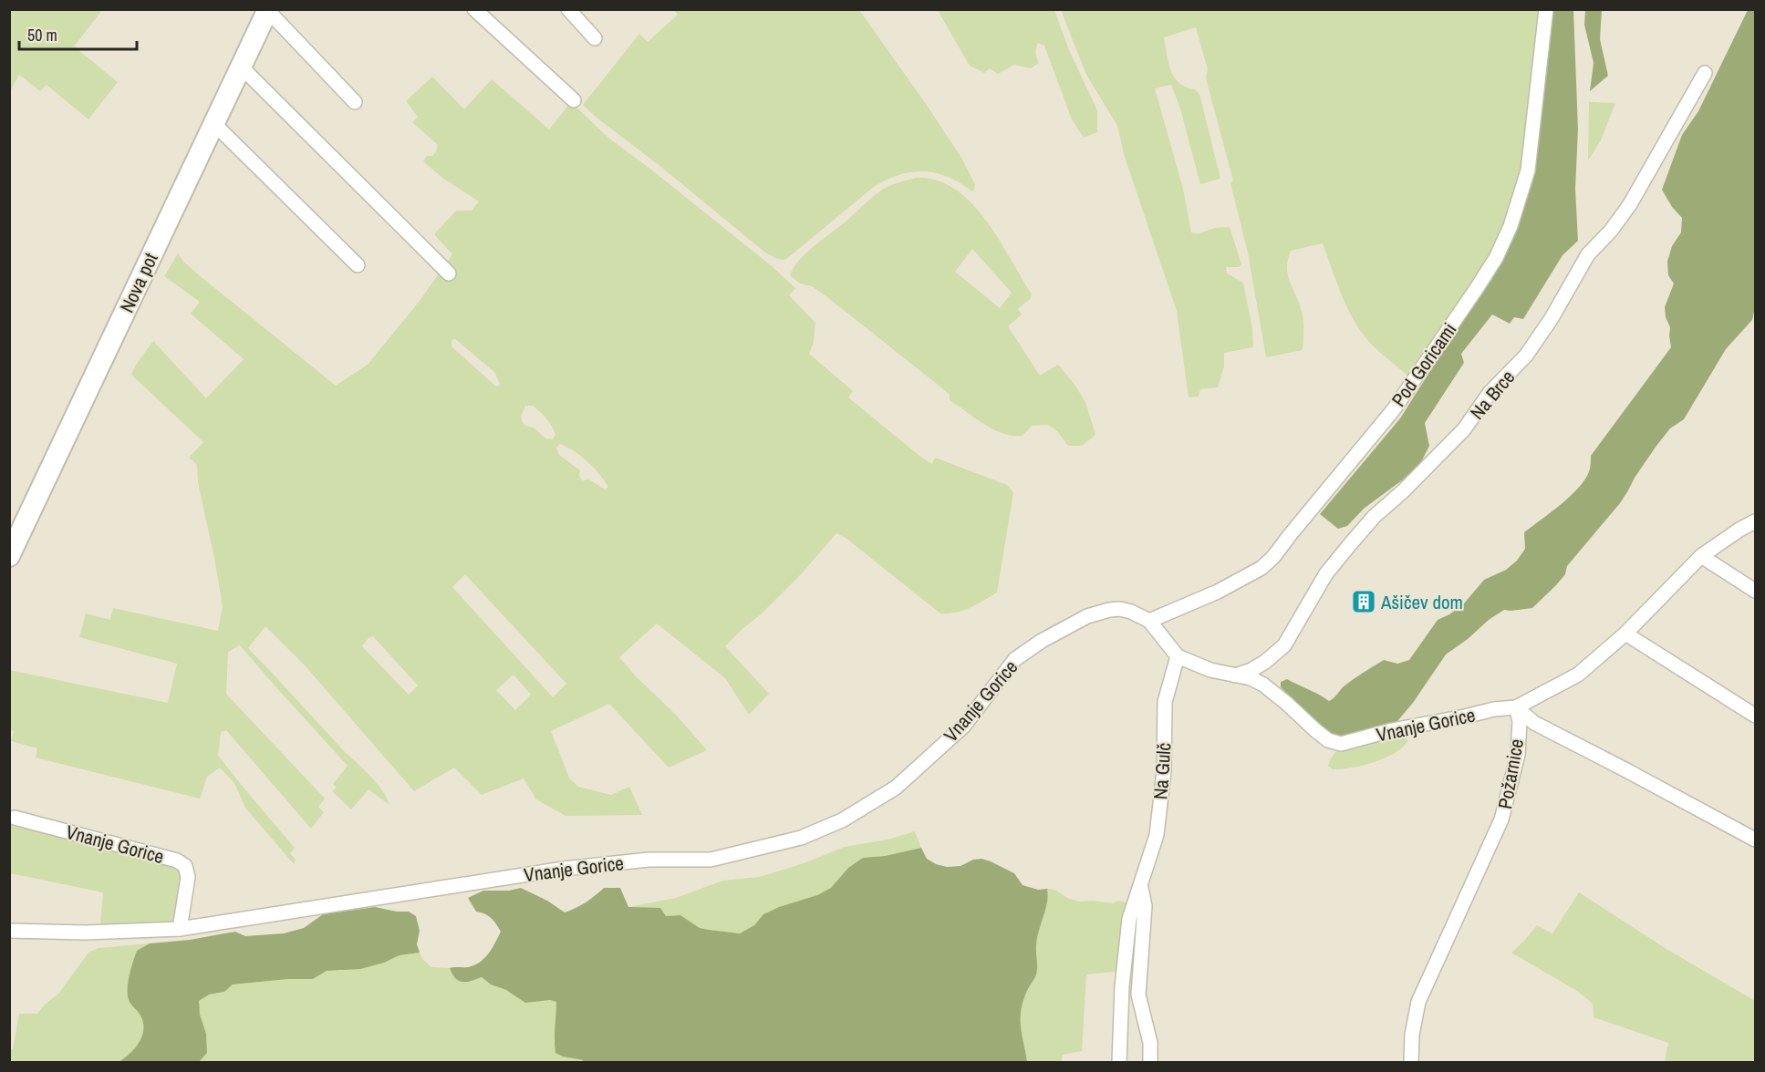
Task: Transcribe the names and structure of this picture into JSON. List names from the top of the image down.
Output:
{
  "streets": {
    "street": [
      "Nova pot",
      "Pod Goricami",
      "Na Brce",
      "Vnanje Gorice",
      "Na Gulč",
      "Požarnice"
    ]
  },
  "crossings": [
    ["Pod Goricami", "Vnanje Gorice"],
    ["Na Brce", "Vnanje Gorice"],
    ["Vnanje Gorice", "Na Gulč"],
    ["Vnanje Gorice", "Požarnice"]
  ],
  "places": {
    "building": ["Ašičev dom"]
  },
  "scale_bar": "50 m"
}
